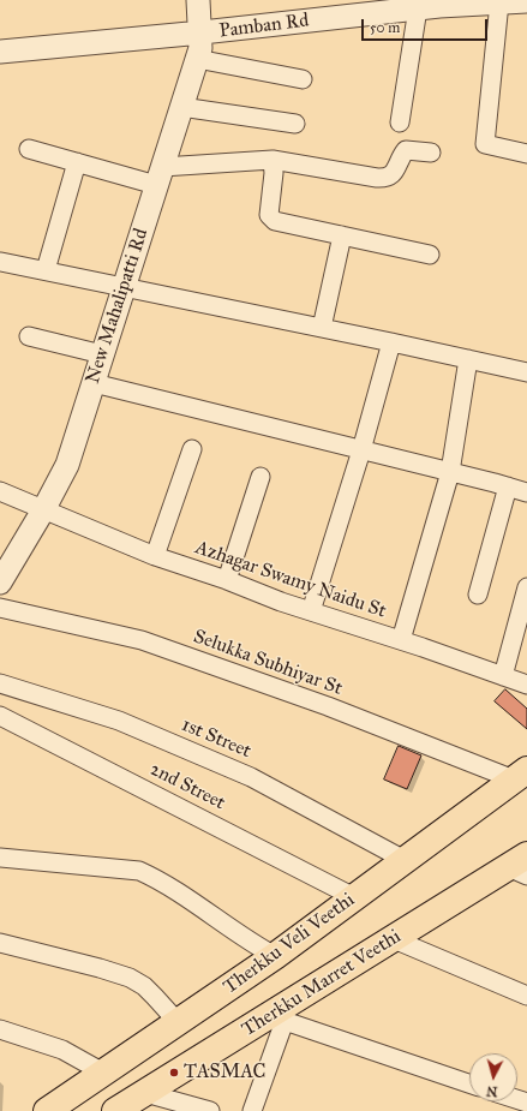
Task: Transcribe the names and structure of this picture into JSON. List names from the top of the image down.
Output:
{
  "streets": {
    "main road": ["Therkku Veli Veethi", "Therkku Marret Veethi"],
    "street": [
      "Pamban Rd",
      "New Mahalipatti Rd",
      "Azhagar Swamy Naidu St",
      "Selukka Subhiyar St",
      "1st Street",
      "2nd Street"
    ]
  },
  "crossings": [
    ["Pamban Rd", "New Mahalipatti Rd"],
    ["New Mahalipatti Rd", "Azhagar Swamy Naidu St"],
    ["Selukka Subhiyar St", "Therkku Veli Veethi"],
    ["1st Street", "Therkku Veli Veethi"],
    ["2nd Street", "Therkku Veli Veethi"]
  ],
  "places": ["TASMAC"],
  "scale_bar": "50 m",
  "north": "bottom"
}
